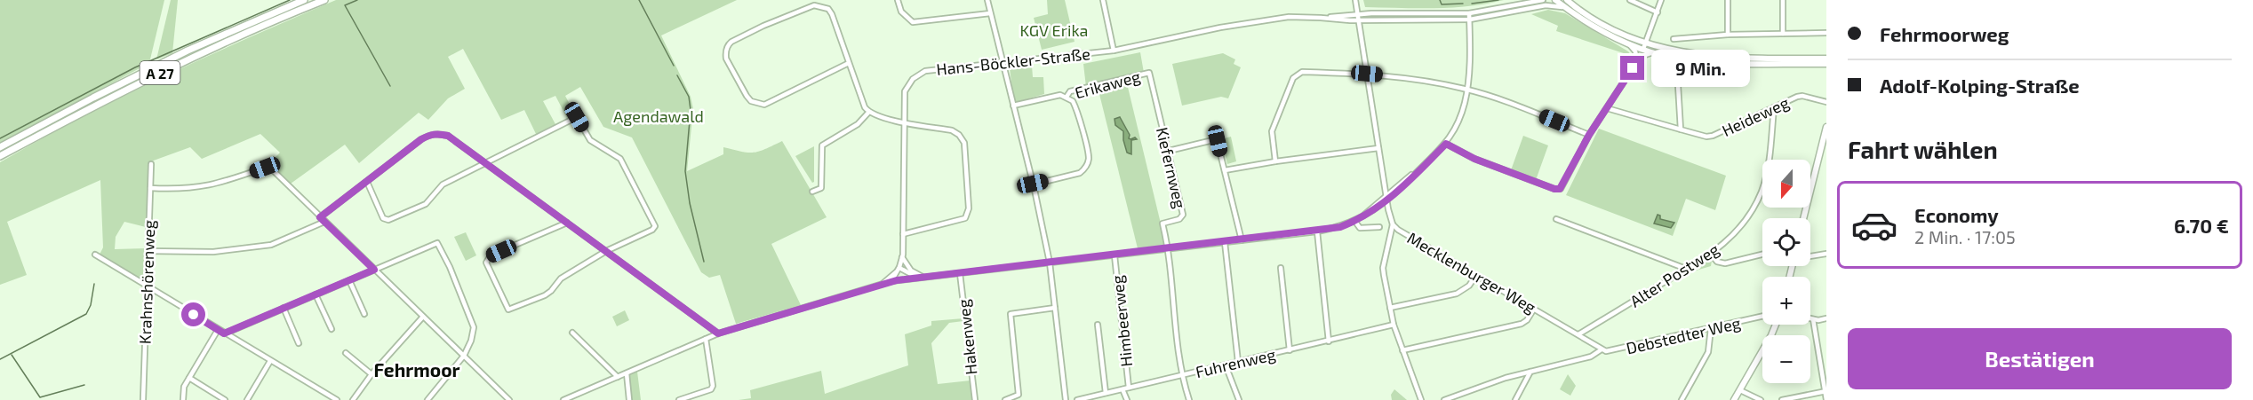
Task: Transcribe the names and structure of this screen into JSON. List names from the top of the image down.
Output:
{
  "streets": {
    "highway": ["A 27"],
    "street": [
      "Hans-Böckler-Straße",
      "Erikaweg",
      "Heideweg",
      "Kiefernweg",
      "Mecklenburger Weg",
      "Alter Postweg",
      "Krahnshörenweg",
      "Himbeerweg",
      "Debstedter Weg",
      "Hakenweg",
      "Fuhrenweg"
    ]
  },
  "crossings": [
    ["Hans-Böckler-Straße", "Mecklenburger Weg"],
    ["Erikaweg", "Kiefernweg"],
    ["Heideweg", "Alter Postweg"],
    ["Mecklenburger Weg", "Alter Postweg"],
    ["Mecklenburger Weg", "Debstedter Weg"],
    ["Himbeerweg", "Fuhrenweg"]
  ],
  "districts": ["Fehrmoor"],
  "parks": ["KGV Erika", "Agendawald"],
  "north": "bottom",
  "page": {
    "banner": ["Fehrmoorweg", "Adolf-Kolping-Straße"],
    "bubble": "9 Min.",
    "heading": "Fahrt wählen",
    "map_buttons": ["+", "−"],
    "list": [
      {
        "name": "Economy",
        "note": "2 Min. · 17:05",
        "value": "6.70 €"
      }
    ],
    "buttons": "Bestätigen"
  }
}
